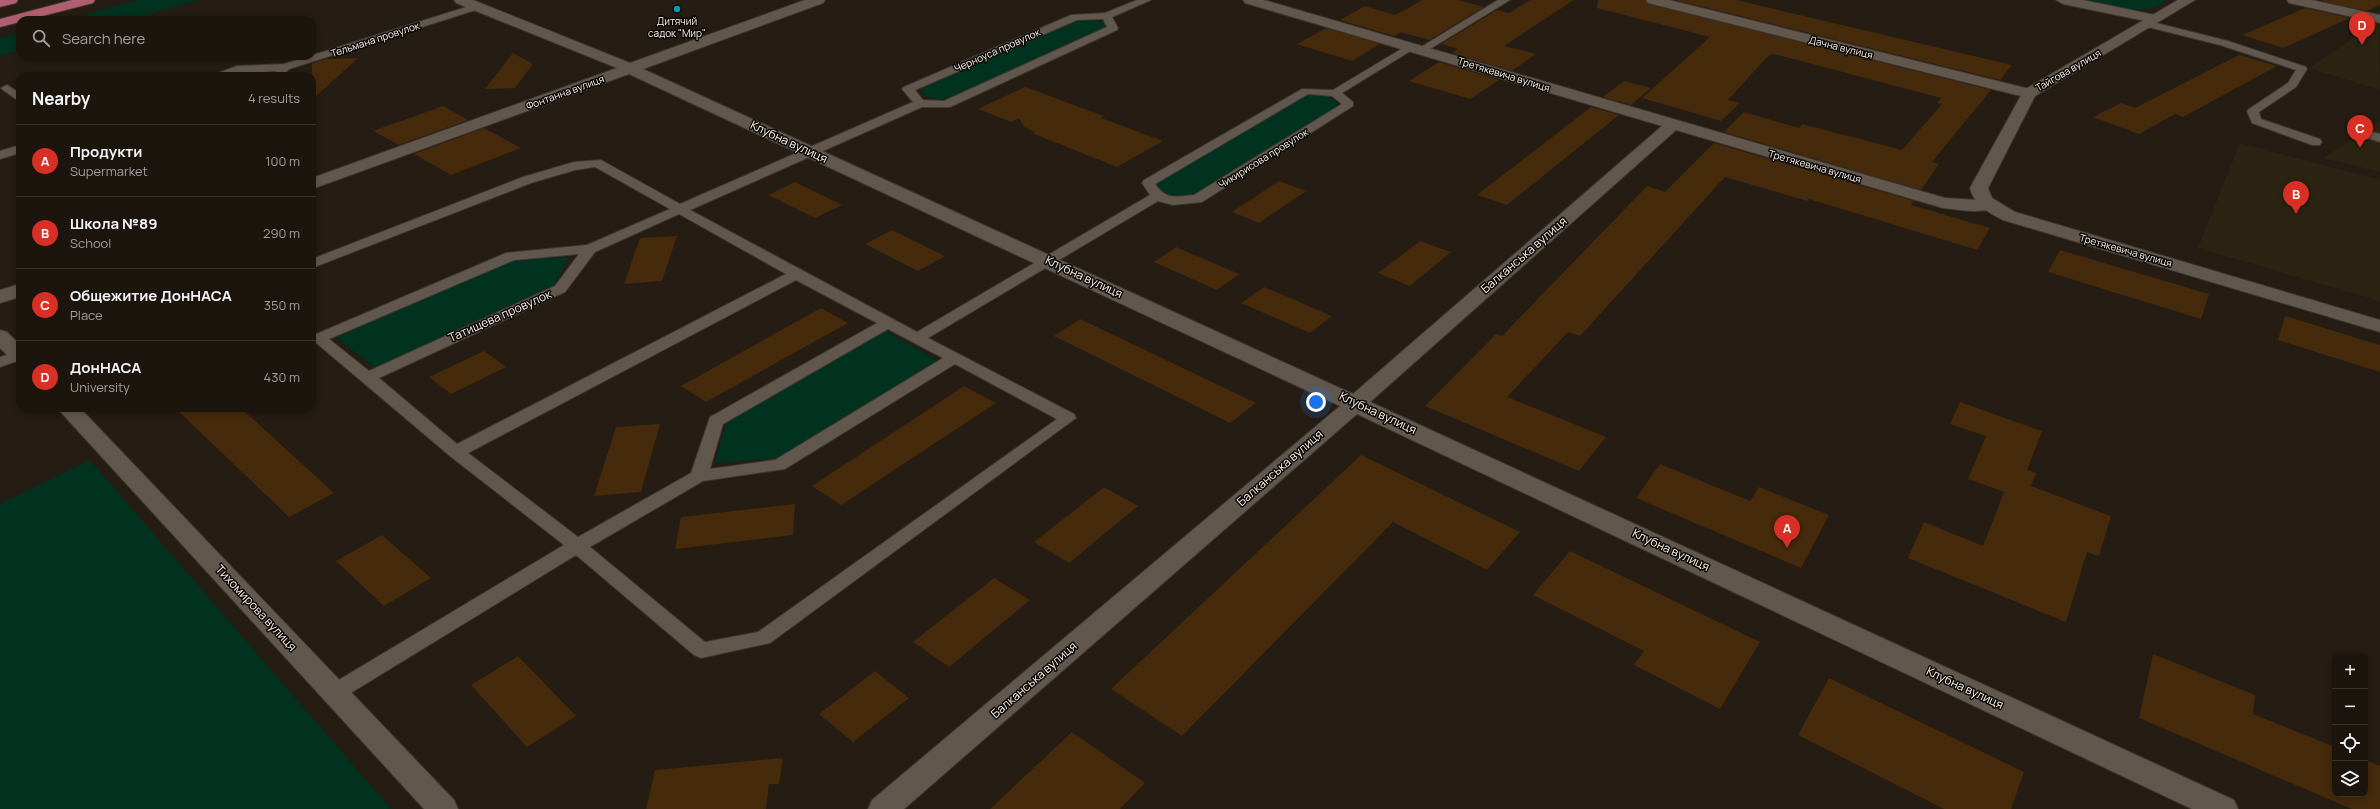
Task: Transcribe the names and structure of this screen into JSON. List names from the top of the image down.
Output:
{
  "streets": {
    "street": [
      "Дачна вулиця",
      "Тайгова вулиця",
      "Третякевича вулиця",
      "Фонтанна вулиця",
      "Клубна вулиця",
      "Балканська вулиця",
      "Тихомирова вулиця"
    ],
    "lane": [
      "Тельмана провулок",
      "Черноуса провулок",
      "Чикирисова провулок",
      "Татищева провулок"
    ]
  },
  "crossings": [
    ["Тельмана провулок", "Клубна вулиця"],
    ["Дачна вулиця", "Тайгова вулиця"],
    ["Тайгова вулиця", "Третякевича вулиця"],
    ["Третякевича вулиця", "Балканська вулиця"],
    ["Фонтанна вулиця", "Клубна вулиця"],
    ["Клубна вулиця", "Балканська вулиця"],
    ["Клубна вулиця", "Татищева провулок"]
  ],
  "places": ["Дитячий садок \"Мир\""],
  "page": {
    "pins": [
      "D",
      "C",
      "B",
      "A"
    ],
    "search": "Search here",
    "heading": ["Nearby", "4 results"],
    "list": [
      {
        "mark": "A",
        "name": "Продукти",
        "note": "Supermarket",
        "value": "100 m"
      },
      {
        "mark": "B",
        "name": "Школа №89",
        "note": "School",
        "value": "290 m"
      },
      {
        "mark": "C",
        "name": "Общежитие ДонНАСА",
        "note": "Place",
        "value": "350 m"
      },
      {
        "mark": "D",
        "name": "ДонНАСА",
        "note": "University",
        "value": "430 m"
      }
    ],
    "map_buttons": ["+", "−"]
  }
}
